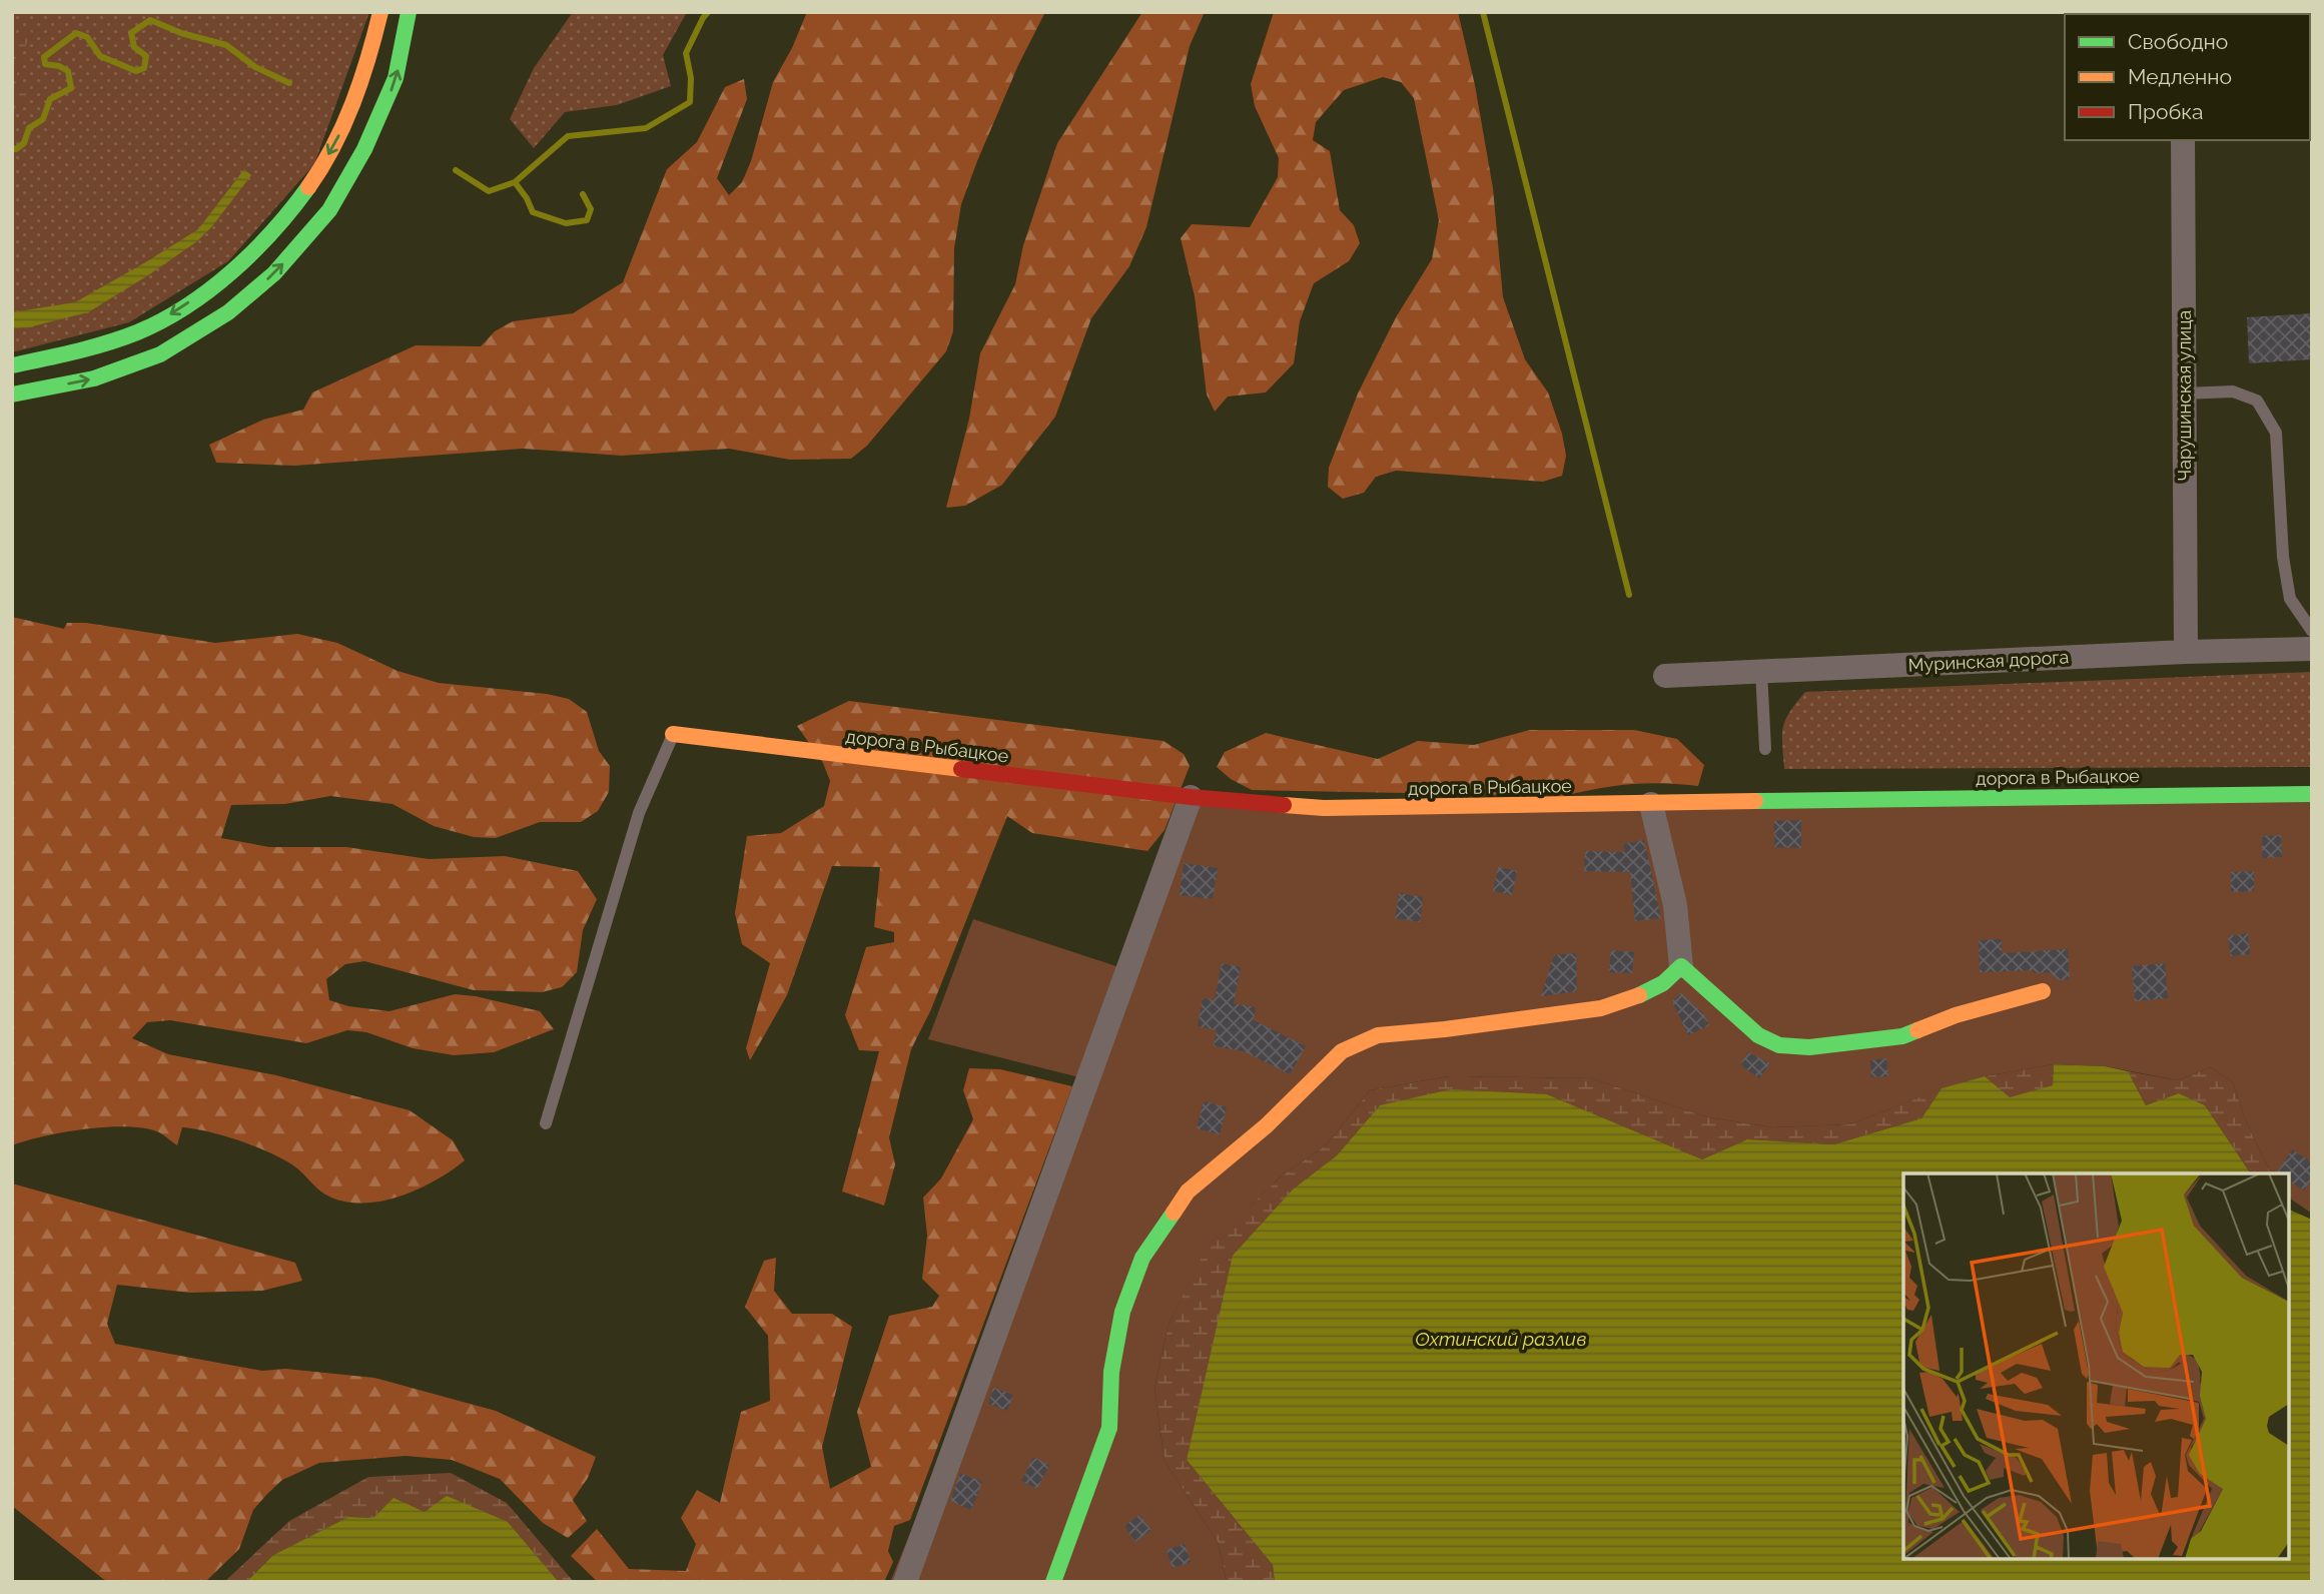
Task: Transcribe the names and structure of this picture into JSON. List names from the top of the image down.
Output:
{
  "streets": {
    "street": ["Чарушинская улица", "Муринская дорога", "дорога в Рыбацкое"]
  },
  "crossings": [
    ["Чарушинская улица", "Муринская дорога"]
  ],
  "water": ["Охтинский разлив"],
  "legend": ["Свободно", "Медленно", "Пробка"]
}
